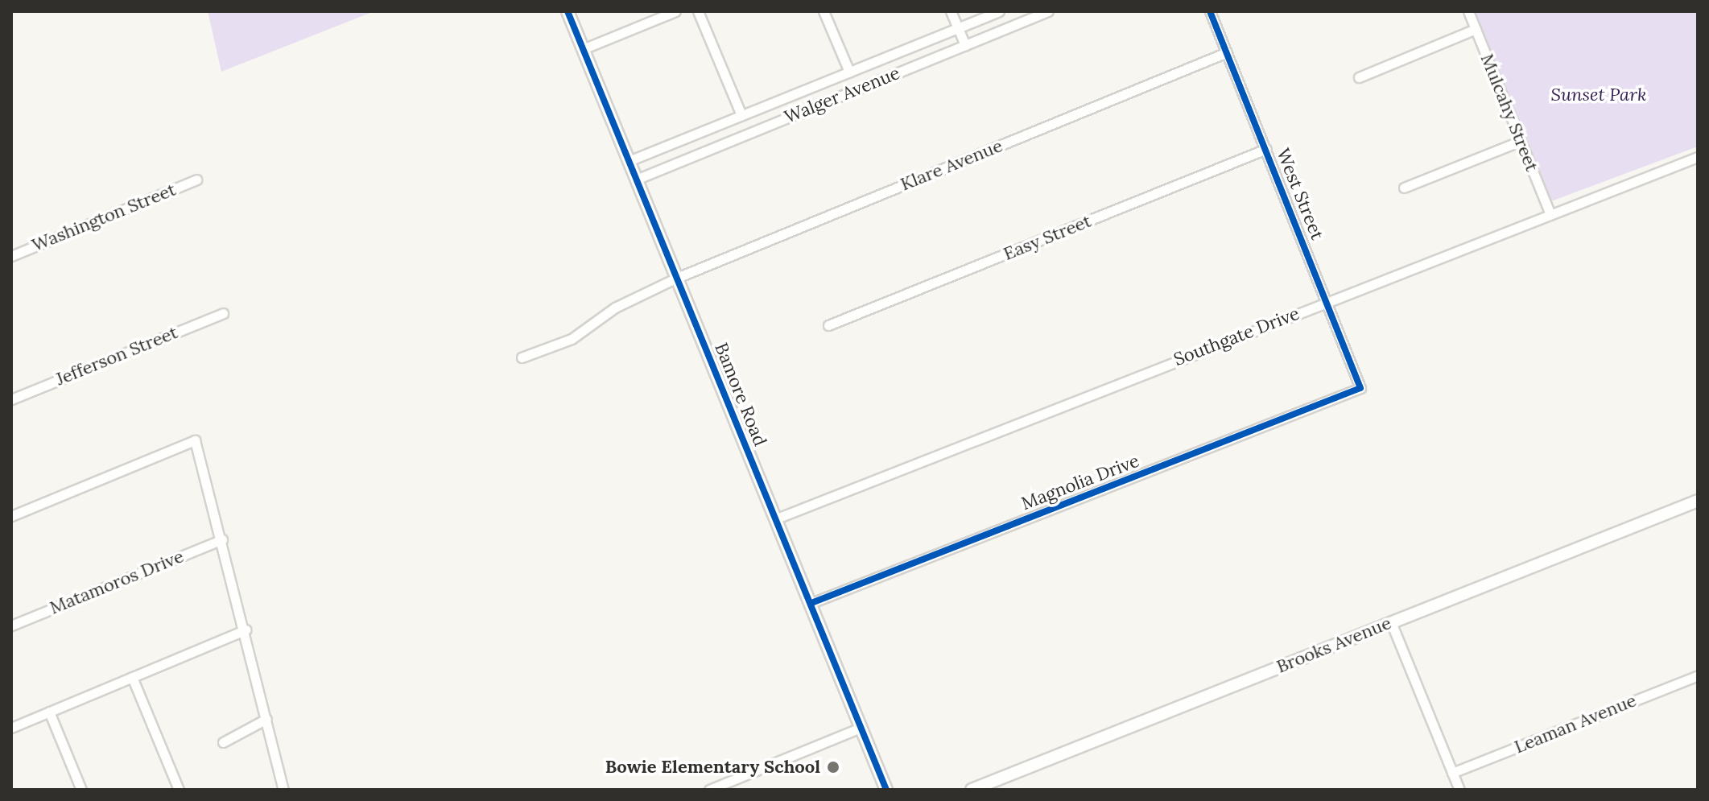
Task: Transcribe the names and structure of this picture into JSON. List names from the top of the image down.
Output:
{
  "streets": {
    "street": [
      "Walger Avenue",
      "Mulcahy Street",
      "Klare Avenue",
      "West Street",
      "Washington Street",
      "Easy Street",
      "Southgate Drive",
      "Jefferson Street",
      "Bamore Road",
      "Magnolia Drive",
      "Matamoros Drive",
      "Brooks Avenue",
      "Leaman Avenue"
    ]
  },
  "crossings": [
    ["Walger Avenue", "Bamore Road"],
    ["Mulcahy Street", "Southgate Drive"],
    ["Klare Avenue", "West Street"],
    ["Klare Avenue", "Bamore Road"],
    ["West Street", "Easy Street"],
    ["West Street", "Southgate Drive"],
    ["West Street", "Magnolia Drive"],
    ["Southgate Drive", "Bamore Road"],
    ["Bamore Road", "Magnolia Drive"]
  ],
  "parks": ["Sunset Park"],
  "places": ["Bowie Elementary School"]
}
